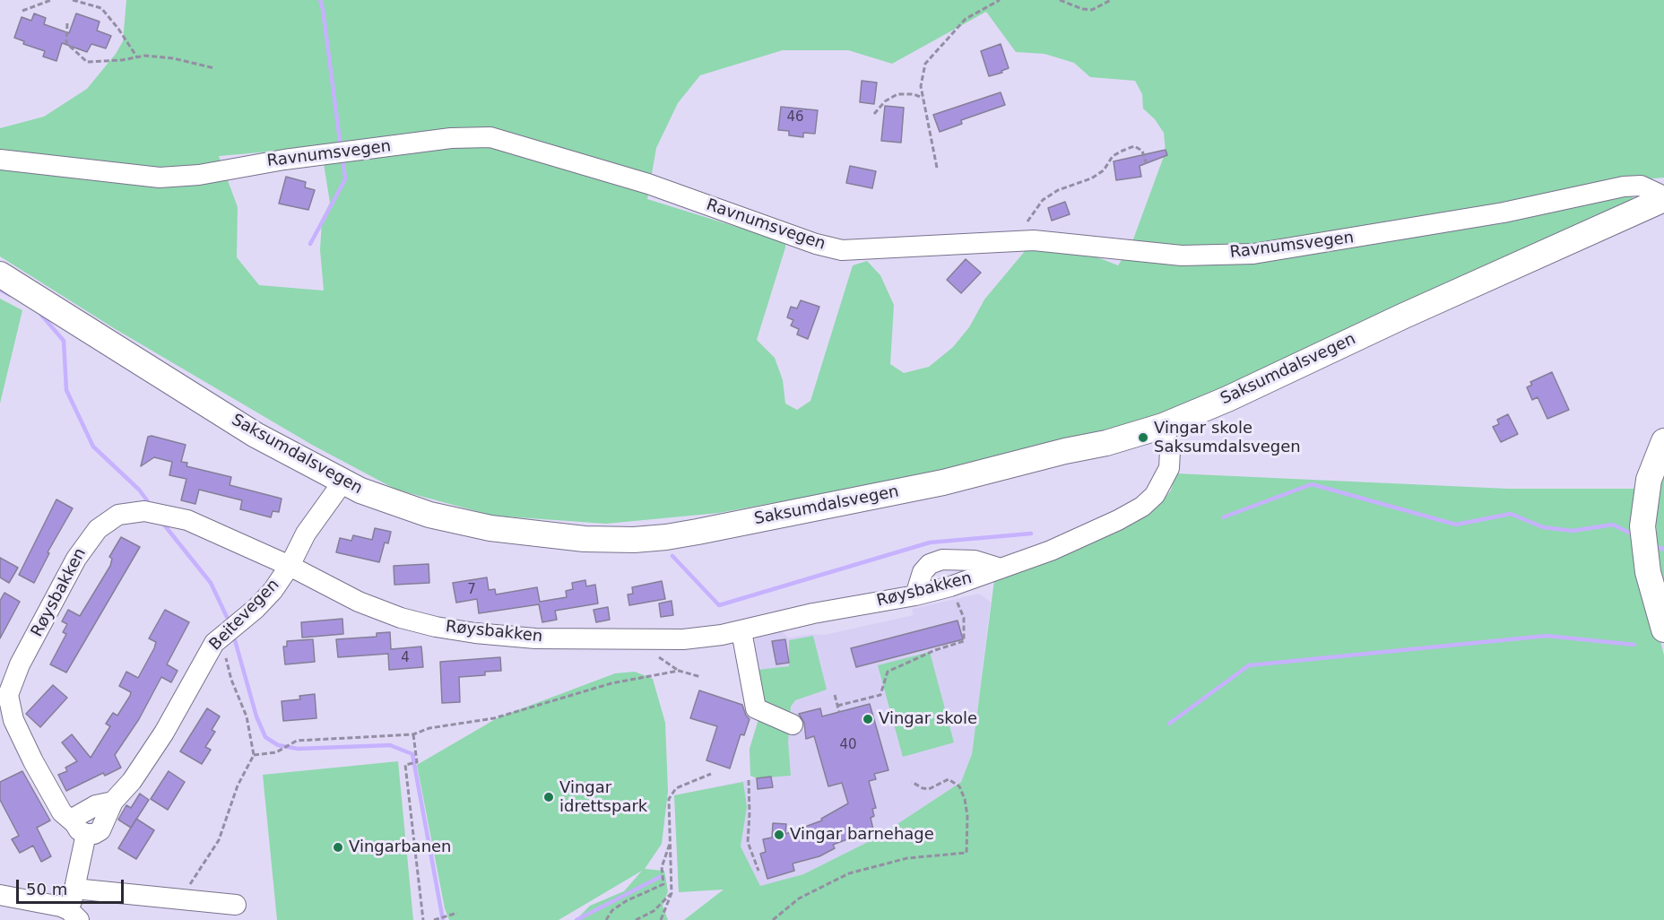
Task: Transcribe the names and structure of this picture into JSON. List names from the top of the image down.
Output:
{
  "streets": {
    "main road": ["Saksumdalsvegen"],
    "street": ["Ravnumsvegen", "Røysbakken", "Beitevegen"]
  },
  "crossings": [
    ["Ravnumsvegen", "Saksumdalsvegen"],
    ["Saksumdalsvegen", "Røysbakken"],
    ["Saksumdalsvegen", "Beitevegen"],
    ["Røysbakken", "Beitevegen"]
  ],
  "places": [
    "Vingar skole Saksumdalsvegen",
    "Vingar skole",
    "Vingar idrettspark",
    "Vingar barnehage",
    "Vingarbanen"
  ],
  "house_numbers": [
    "46",
    "7",
    "4",
    "40"
  ],
  "scale_bar": "50 m"
}
